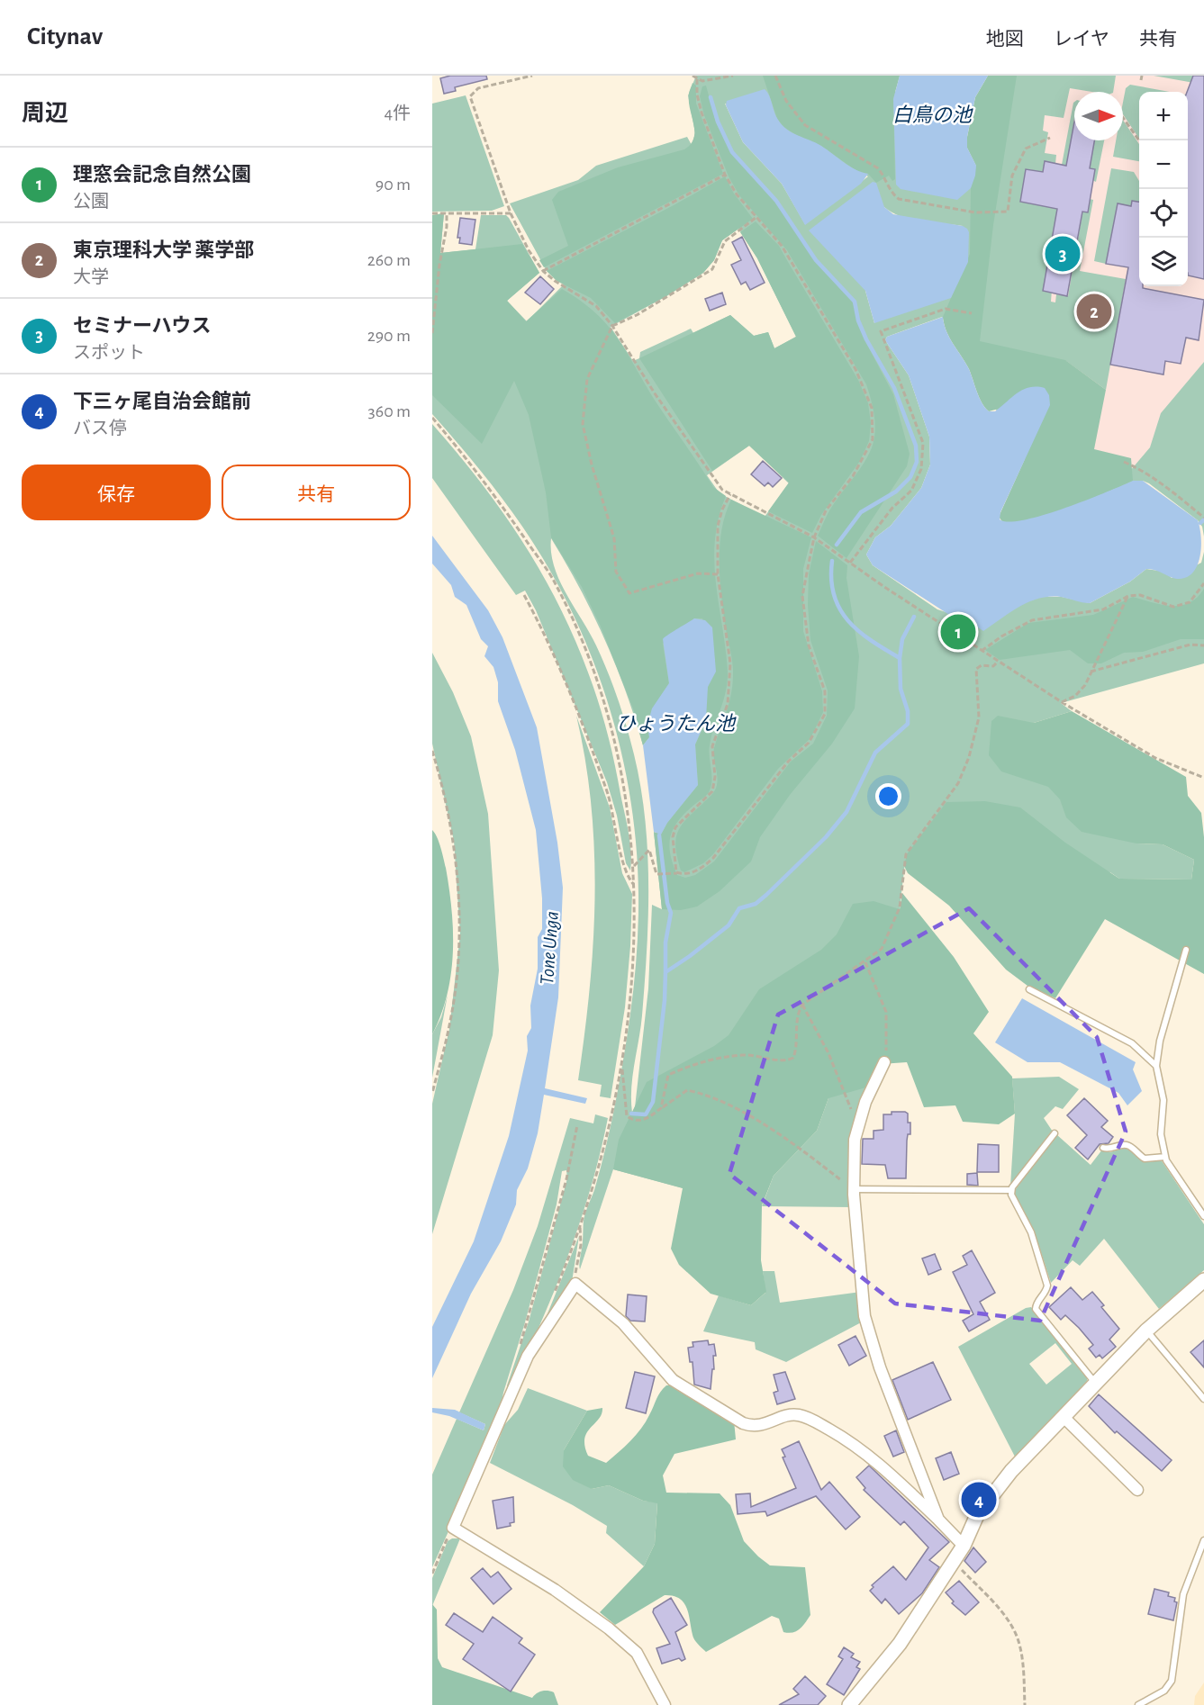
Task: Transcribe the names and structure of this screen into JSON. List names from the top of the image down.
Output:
{
  "water": ["白鳥の池", "ひょうたん池", "Tone Unga"],
  "north": "right",
  "page": {
    "header": "Citynav",
    "nav": ["地図", "レイヤ", "共有"],
    "heading": ["周辺", "4件"],
    "map_buttons": ["+", "−"],
    "list": [
      {
        "mark": "1",
        "name": "理窓会記念自然公園",
        "note": "公園",
        "value": "90 m"
      },
      {
        "mark": "2",
        "name": "東京理科大学 薬学部",
        "note": "大学",
        "value": "260 m"
      },
      {
        "mark": "3",
        "name": "セミナーハウス",
        "note": "スポット",
        "value": "290 m"
      },
      {
        "mark": "4",
        "name": "下三ヶ尾自治会館前",
        "note": "バス停",
        "value": "360 m"
      }
    ],
    "pins": [
      "3",
      "2",
      "1",
      "4"
    ],
    "buttons": ["保存", "共有"]
  }
}
